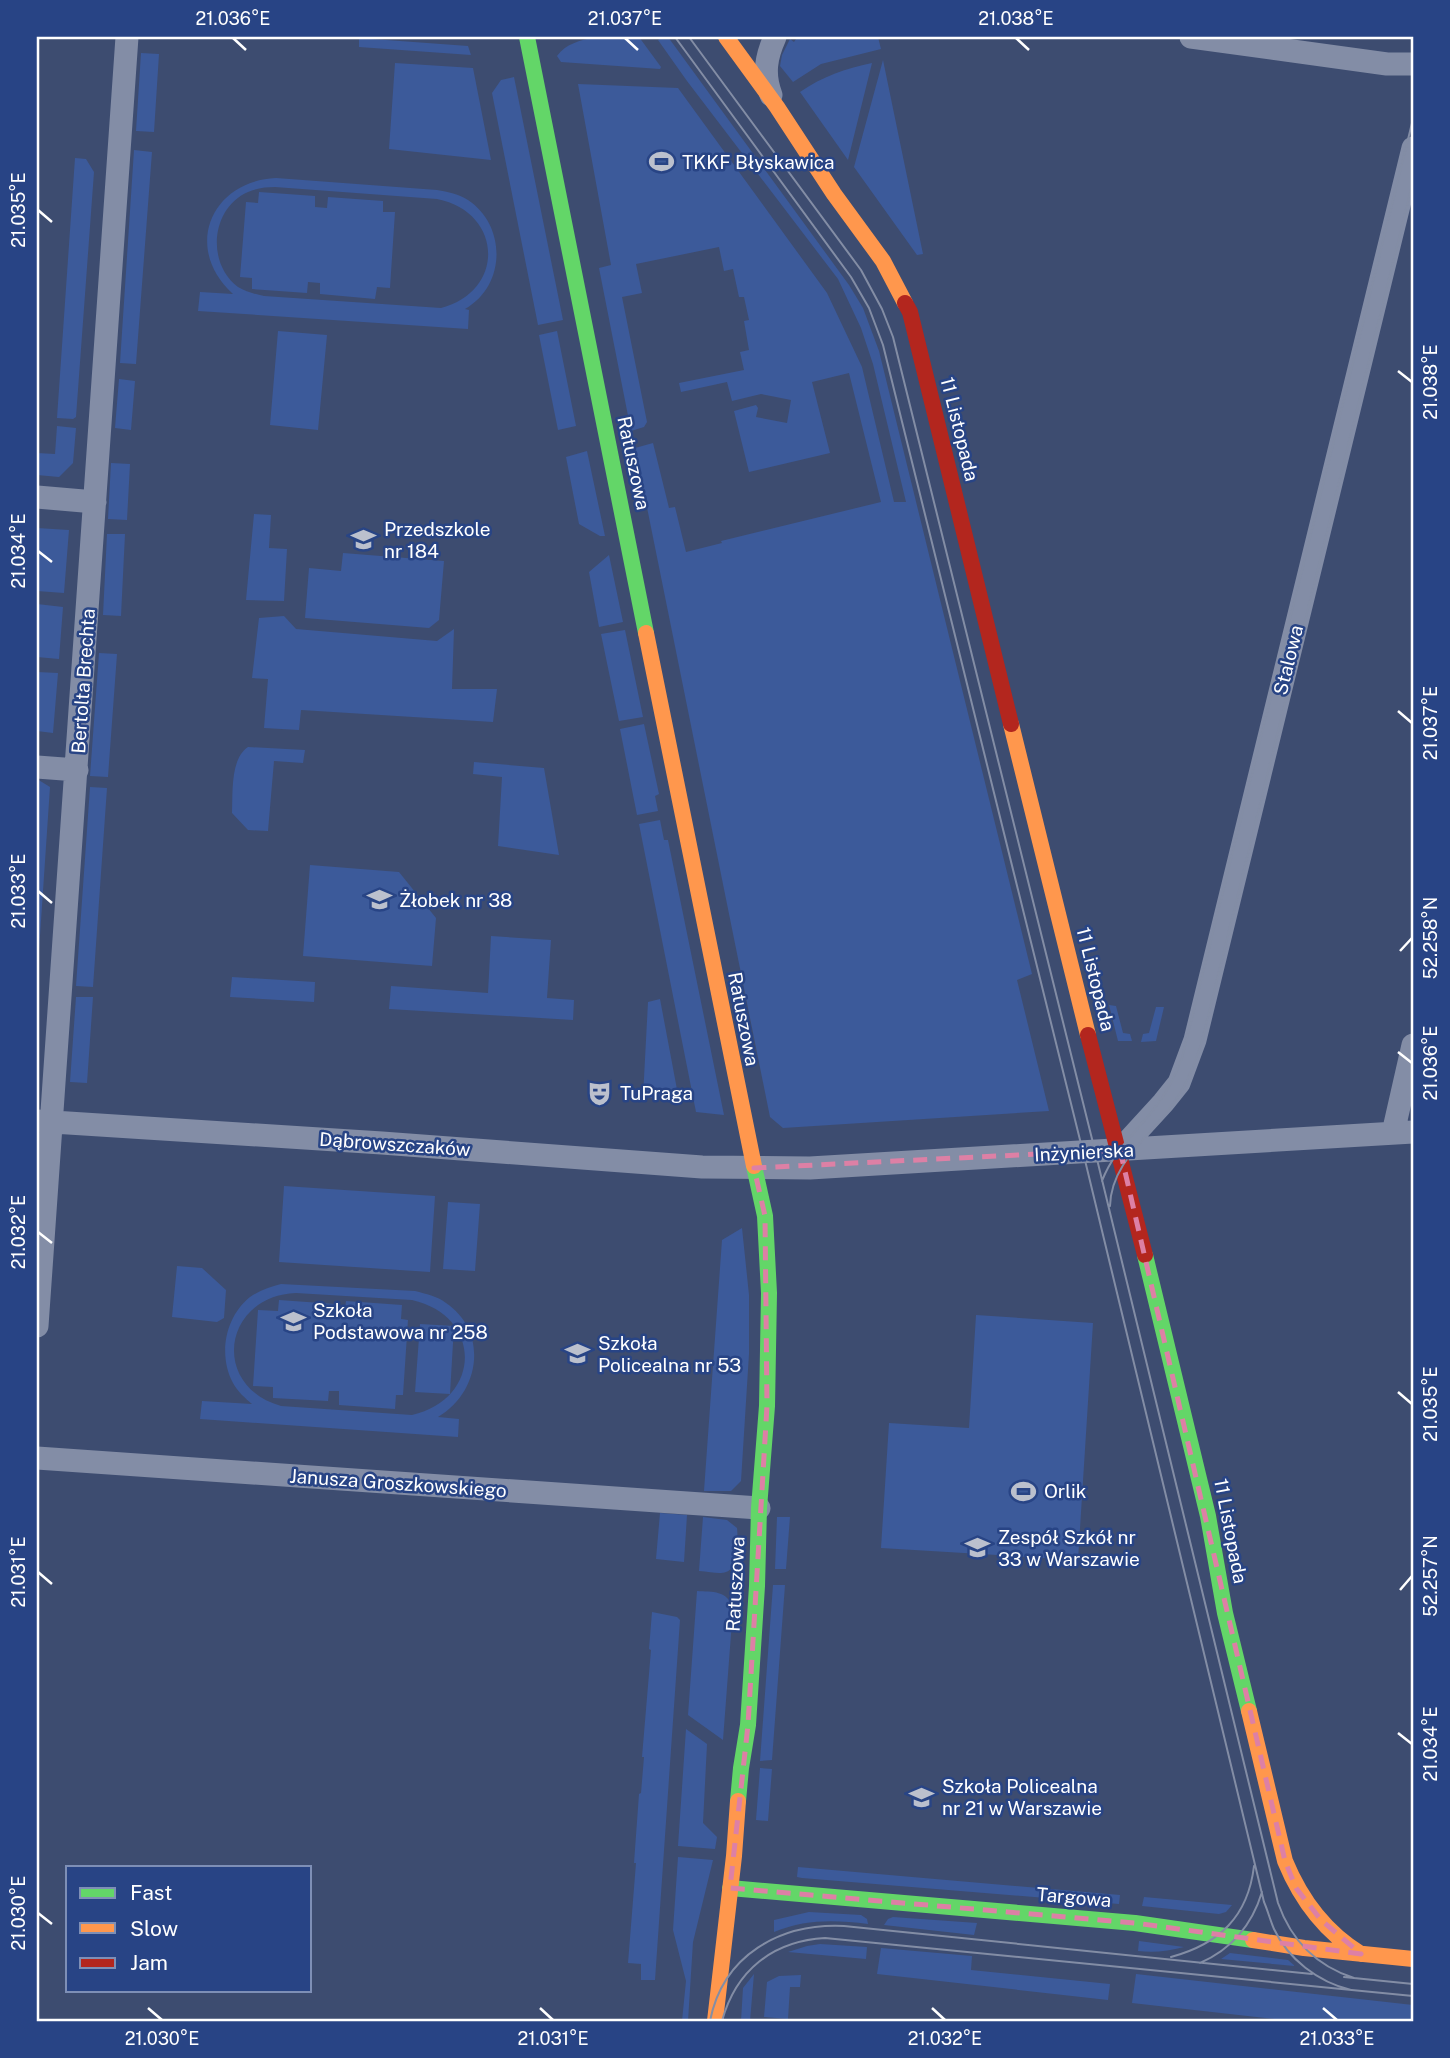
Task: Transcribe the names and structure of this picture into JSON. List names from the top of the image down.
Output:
{
  "streets": {
    "street": [
      "11 Listopada",
      "Ratuszowa",
      "Stalowa",
      "Bertolta Brechta",
      "Dąbrowszczaków",
      "Inżynierska",
      "Janusza Groszkowskiego",
      "Targowa"
    ]
  },
  "crossings": [
    ["11 Listopada", "Stalowa"],
    ["11 Listopada", "Inżynierska"],
    ["11 Listopada", "Targowa"],
    ["Ratuszowa", "Dąbrowszczaków"],
    ["Ratuszowa", "Inżynierska"],
    ["Ratuszowa", "Janusza Groszkowskiego"],
    ["Ratuszowa", "Targowa"],
    ["Stalowa", "Inżynierska"],
    ["Bertolta Brechta", "Dąbrowszczaków"],
    ["Dąbrowszczaków", "Inżynierska"]
  ],
  "places": {
    "sports": ["TKKF Błyskawica", "Orlik"],
    "school or university": [
      "Przedszkole nr 184",
      "Żłobek nr 38",
      "Szkoła Podstawowa nr 258",
      "Szkoła Policealna nr 53",
      "Zespół Szkół nr 33 w Warszawie",
      "Szkoła Policealna nr 21 w Warszawie"
    ],
    "theatre": ["TuPraga"]
  },
  "legend": ["Fast", "Slow", "Jam"],
  "coordinates": [
    "21.036°E",
    "21.037°E",
    "21.038°E",
    "21.035°E",
    "21.034°E",
    "21.033°E",
    "52.258°N",
    "21.032°E",
    "21.031°E",
    "52.257°N",
    "21.030°E"
  ]
}
